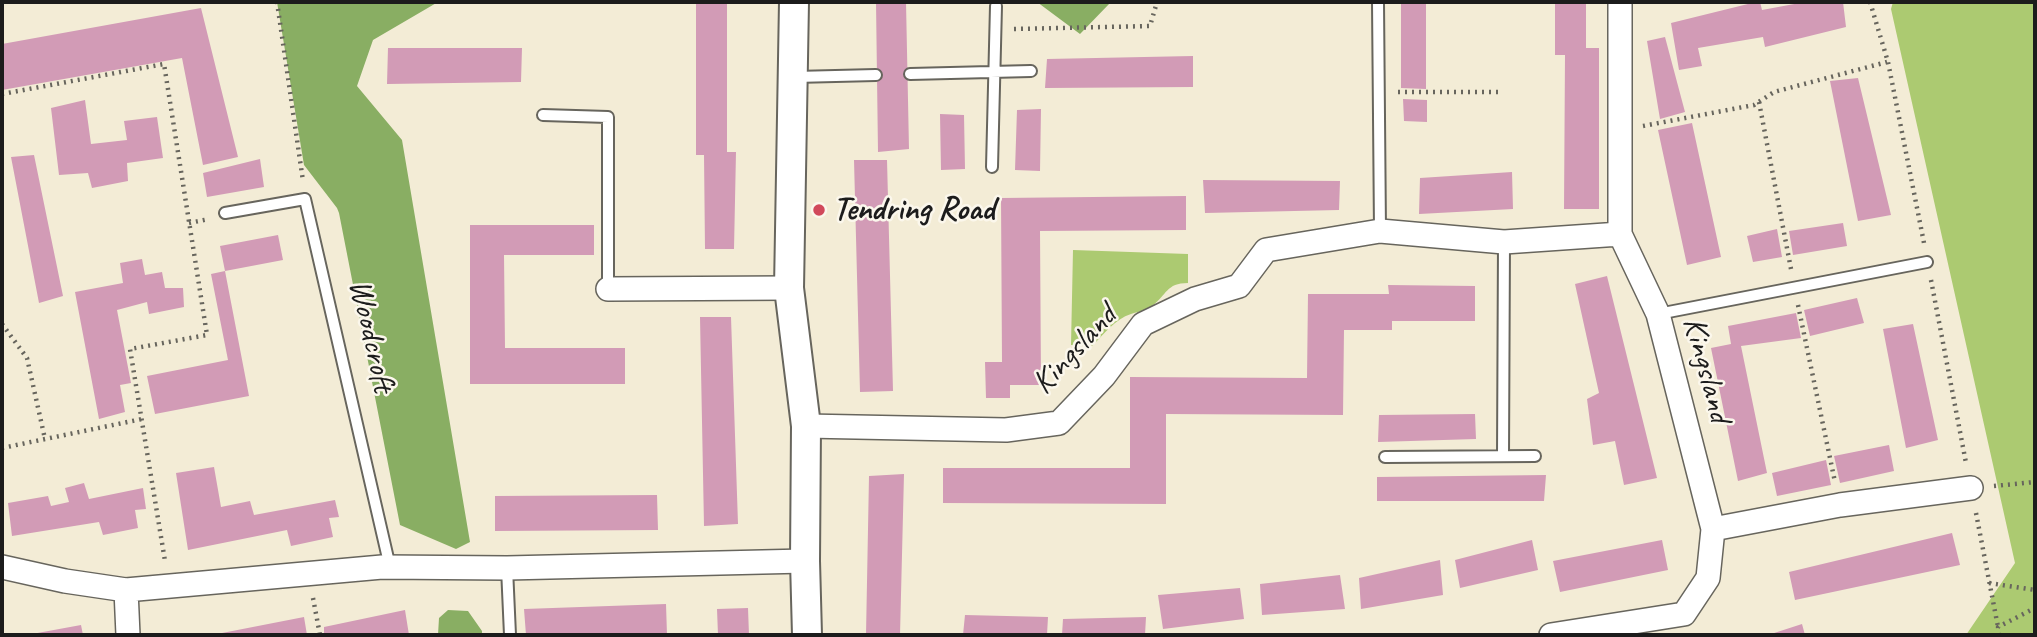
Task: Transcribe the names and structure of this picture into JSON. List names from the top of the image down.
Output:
{
  "streets": {
    "street": ["Kingsland"],
    "lane": ["Woodcroft"]
  },
  "places": ["Tendring Road"]
}
